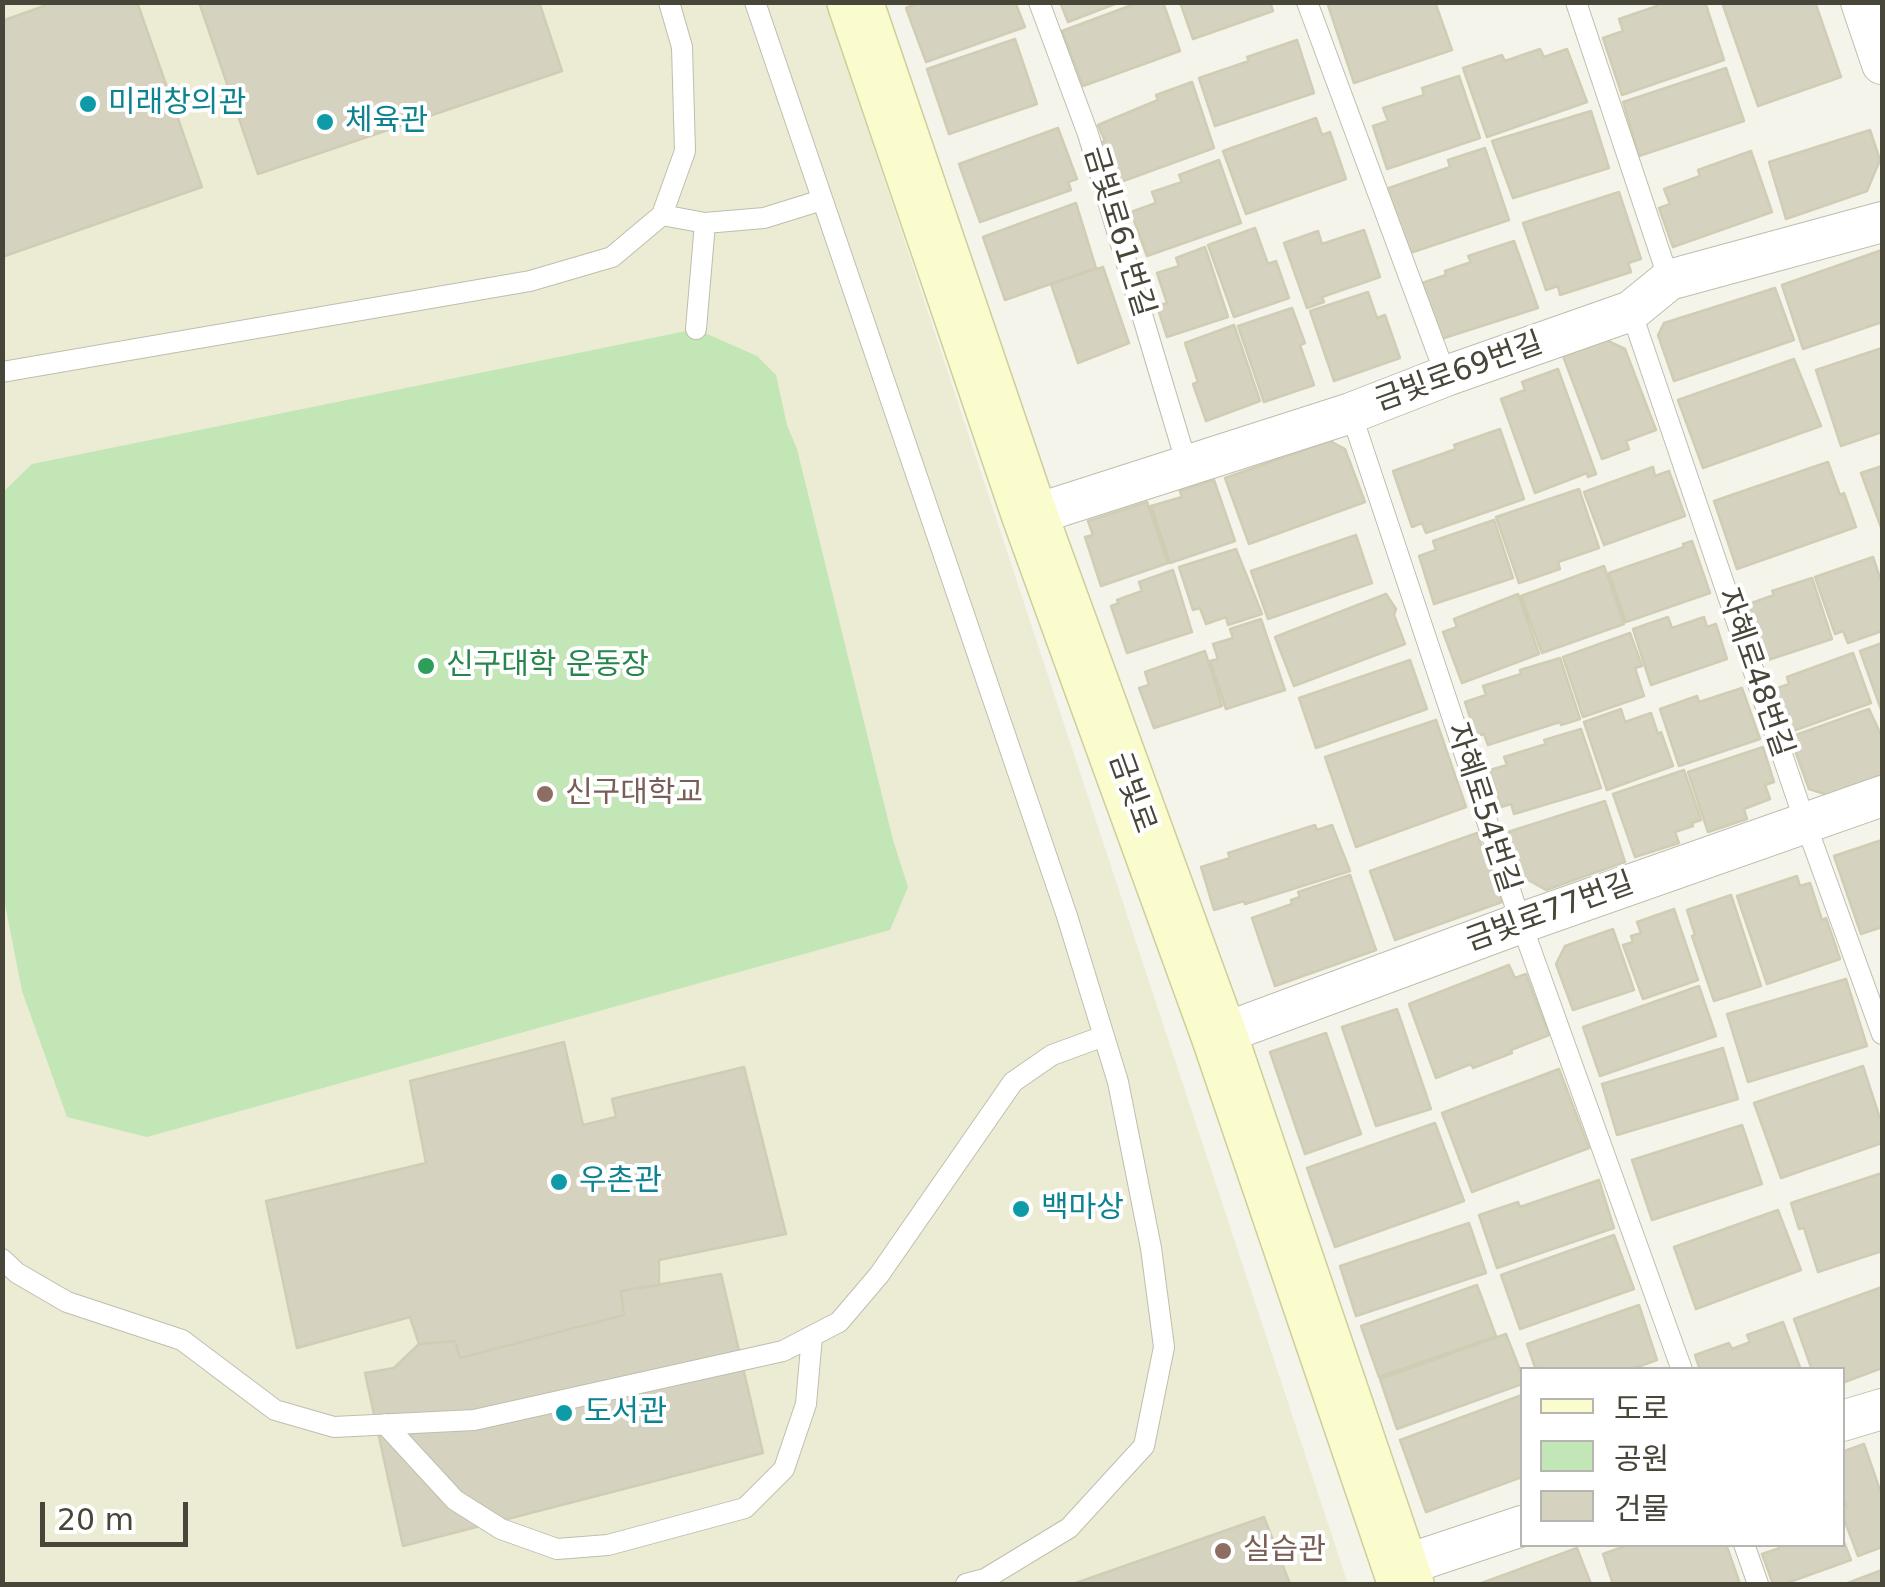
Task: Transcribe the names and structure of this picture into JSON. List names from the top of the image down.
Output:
{
  "streets": {
    "street": ["금빛로69번길", "금빛로", "금빛로77번길"],
    "lane": ["금빛로61번길", "자혜로48번길", "자혜로54번길"]
  },
  "crossings": [
    ["금빛로61번길", "금빛로69번길"],
    ["금빛로69번길", "자혜로48번길"],
    ["금빛로69번길", "금빛로"],
    ["금빛로69번길", "자혜로54번길"],
    ["자혜로48번길", "금빛로77번길"],
    ["금빛로", "금빛로77번길"],
    ["자혜로54번길", "금빛로77번길"]
  ],
  "places": [
    "미래창의관",
    "체육관",
    "신구대학 운동장",
    "신구대학교",
    "우촌관",
    "백마상",
    "도서관",
    "실습관"
  ],
  "legend": ["도로", "공원", "건물"],
  "scale_bar": "20 m"
}
